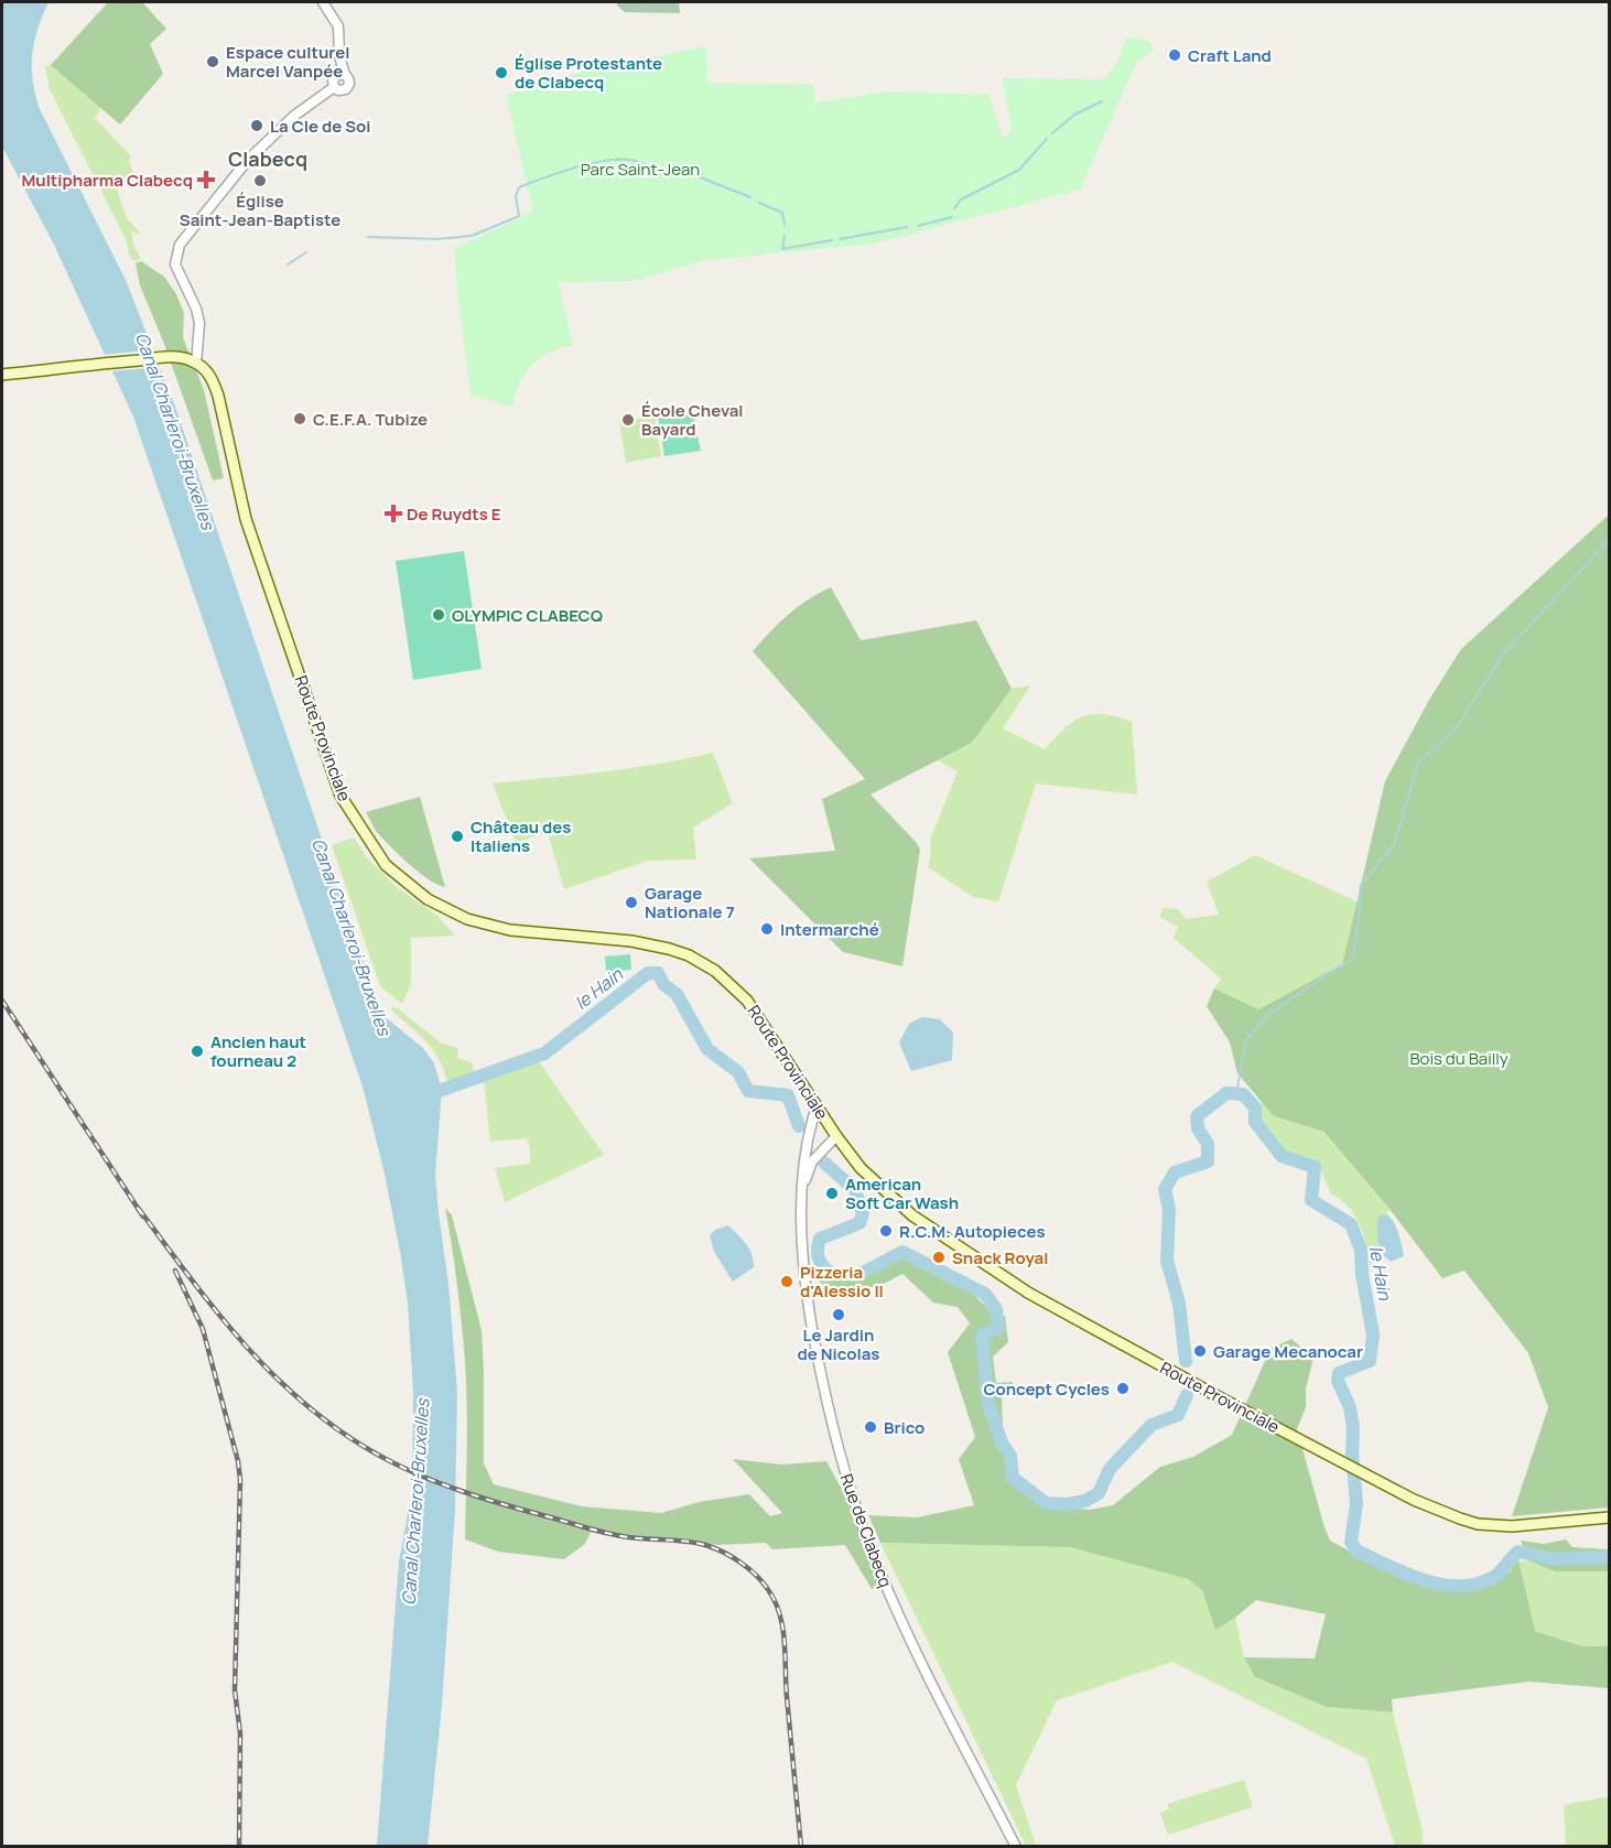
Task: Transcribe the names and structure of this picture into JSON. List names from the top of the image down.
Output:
{
  "streets": {
    "main road": ["Route Provinciale"],
    "street": ["Rue de Clabecq"]
  },
  "crossings": [
    ["Route Provinciale", "Rue de Clabecq"]
  ],
  "districts": ["Clabecq"],
  "water": ["Canal Charleroi-Bruxelles", "le Hain"],
  "parks": ["Parc Saint-Jean", "Bois du Bailly"],
  "places": {
    "other": [
      "Craft Land",
      "Espace culturel Marcel Vanpée",
      "Église Protestante de Clabecq",
      "La Cle de Soi",
      "Église Saint-Jean-Baptiste",
      "C.E.F.A. Tubize",
      "École Cheval Bayard",
      "OLYMPIC CLABECQ",
      "Château des Italiens",
      "Garage Nationale 7",
      "Intermarché",
      "Ancien haut fourneau 2",
      "American Soft Car Wash",
      "R.C.M. Autopieces",
      "Snack Royal",
      "Pizzeria d'Alessio II",
      "Le Jardin de Nicolas",
      "Garage Mecanocar",
      "Concept Cycles",
      "Brico"
    ],
    "health": ["Multipharma Clabecq", "De Ruydts E"]
  }
}
